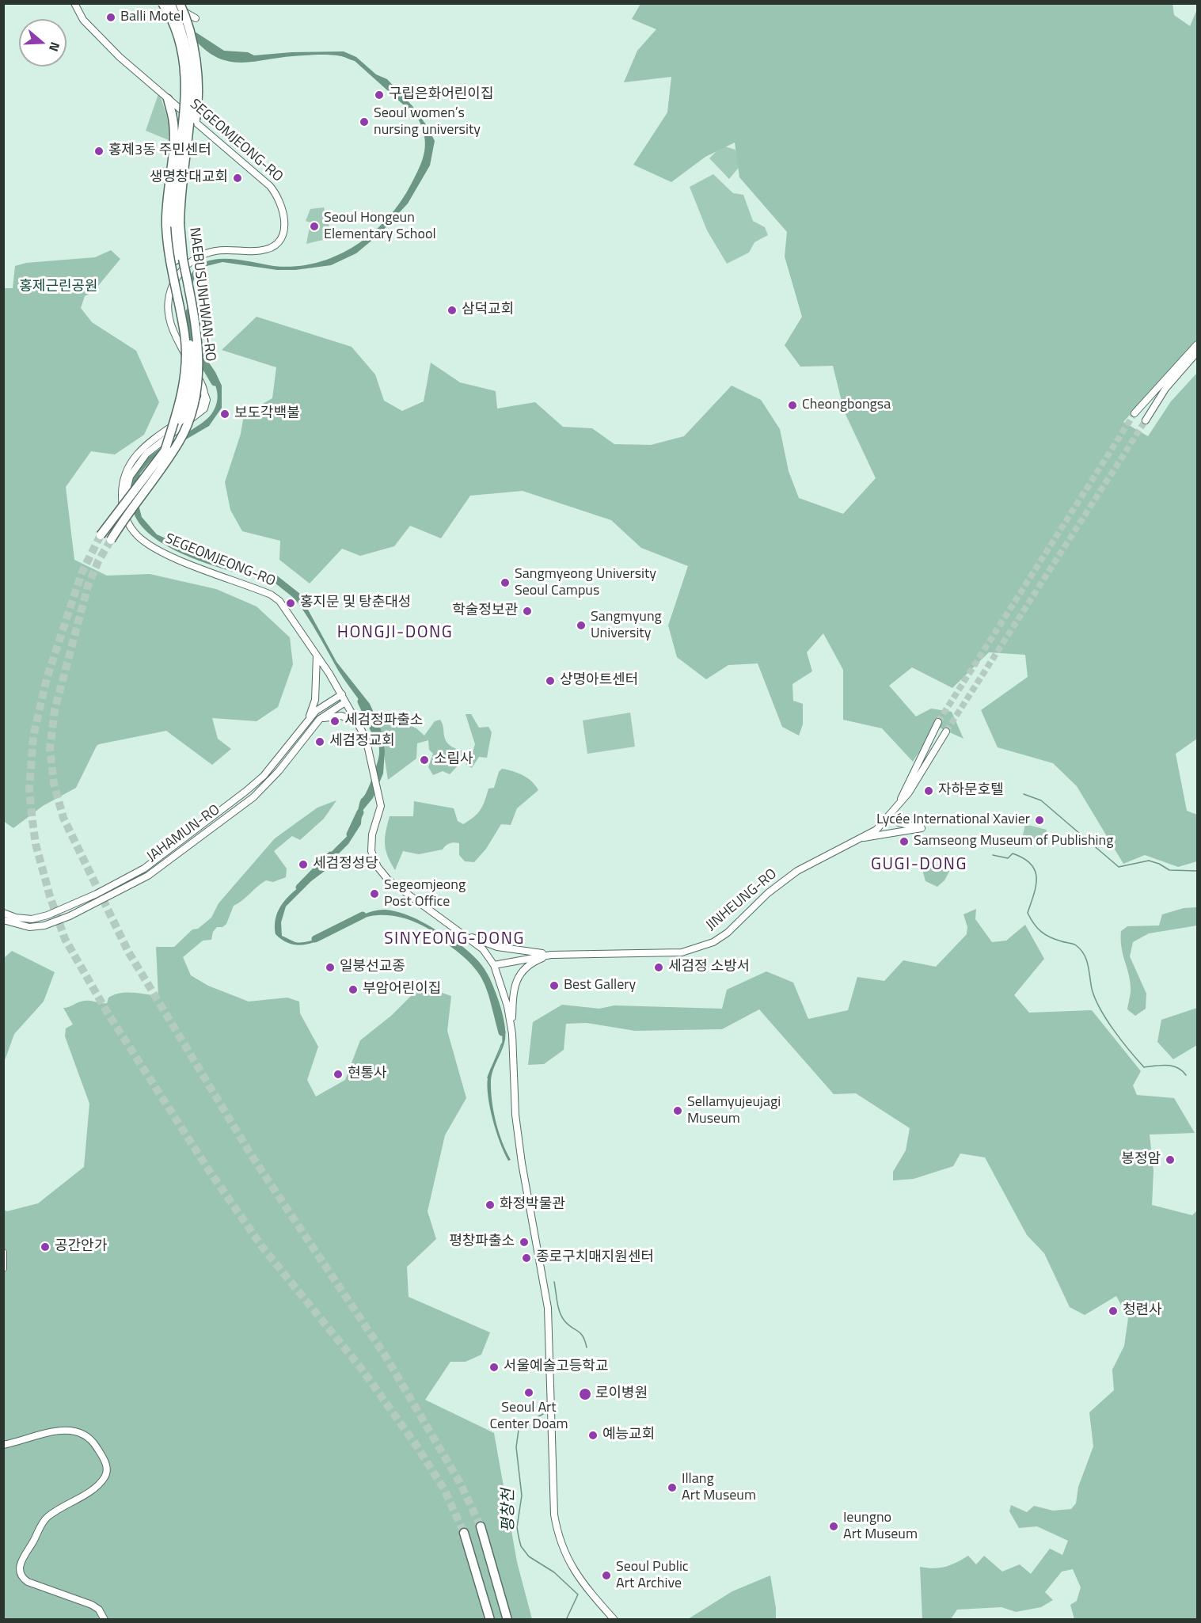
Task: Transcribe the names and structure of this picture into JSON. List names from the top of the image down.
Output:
{
  "streets": {
    "highway": ["NAEBUSUNHWAN-RO"],
    "main road": ["SEGEOMJEONG-RO", "JAHAMUN-RO", "JINHEUNG-RO"]
  },
  "crossings": [
    ["SEGEOMJEONG-RO", "JAHAMUN-RO"]
  ],
  "districts": ["HONGJI-DONG", "GUGI-DONG", "SINYEONG-DONG"],
  "water": ["평창천"],
  "parks": ["홍제근린공원"],
  "places": [
    "Balli Motel",
    "구립은화어린이집",
    "Seoul women’s nursing university",
    "홍제3동 주민센터",
    "생명창대교회",
    "Seoul Hongeun Elementary School",
    "삼덕교회",
    "Cheongbongsa",
    "보도각백불",
    "Sangmyeong University Seoul Campus",
    "홍지문 및 탕춘대성",
    "학술정보관",
    "Sangmyung University",
    "상명아트센터",
    "세검정파출소",
    "세검정교회",
    "소림사",
    "자하문호텔",
    "Lycée International Xavier",
    "Samseong Museum of Publishing",
    "세검정성당",
    "Segeomjeong Post Office",
    "일붕선교종",
    "세검정 소방서",
    "Best Gallery",
    "부암어린이집",
    "현통사",
    "Sellamyujeujagi Museum",
    "봉정암",
    "화정박물관",
    "평창파출소",
    "공간안가",
    "종로구치매지원센터",
    "청련사",
    "서울예술고등학교",
    "Seoul Art Center Doam",
    "로이병원",
    "예능교회",
    "Illang Art Museum",
    "Ieungno Art Museum",
    "Seoul Public Art Archive"
  ],
  "north": "right"
}
